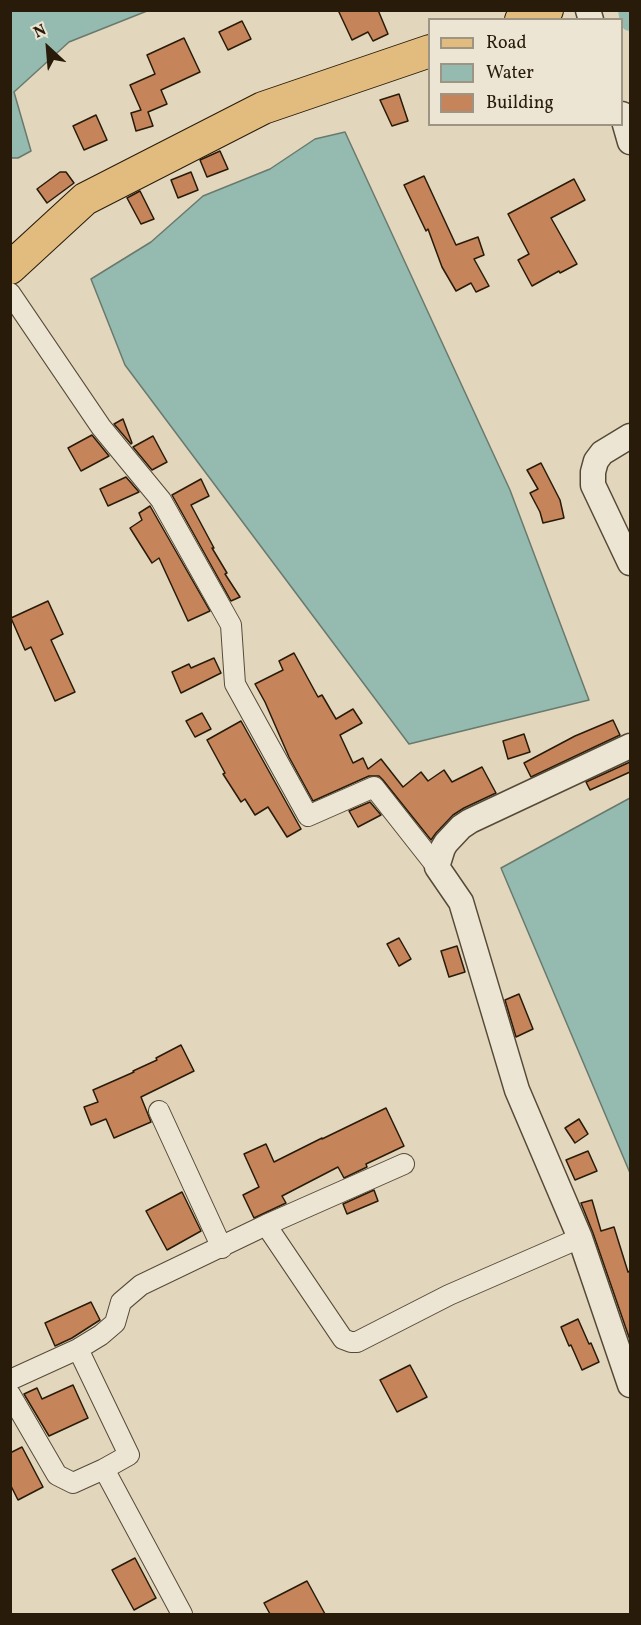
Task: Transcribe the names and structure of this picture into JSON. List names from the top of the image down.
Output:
{
  "legend": ["Road", "Water", "Building"],
  "north": "top left"
}
